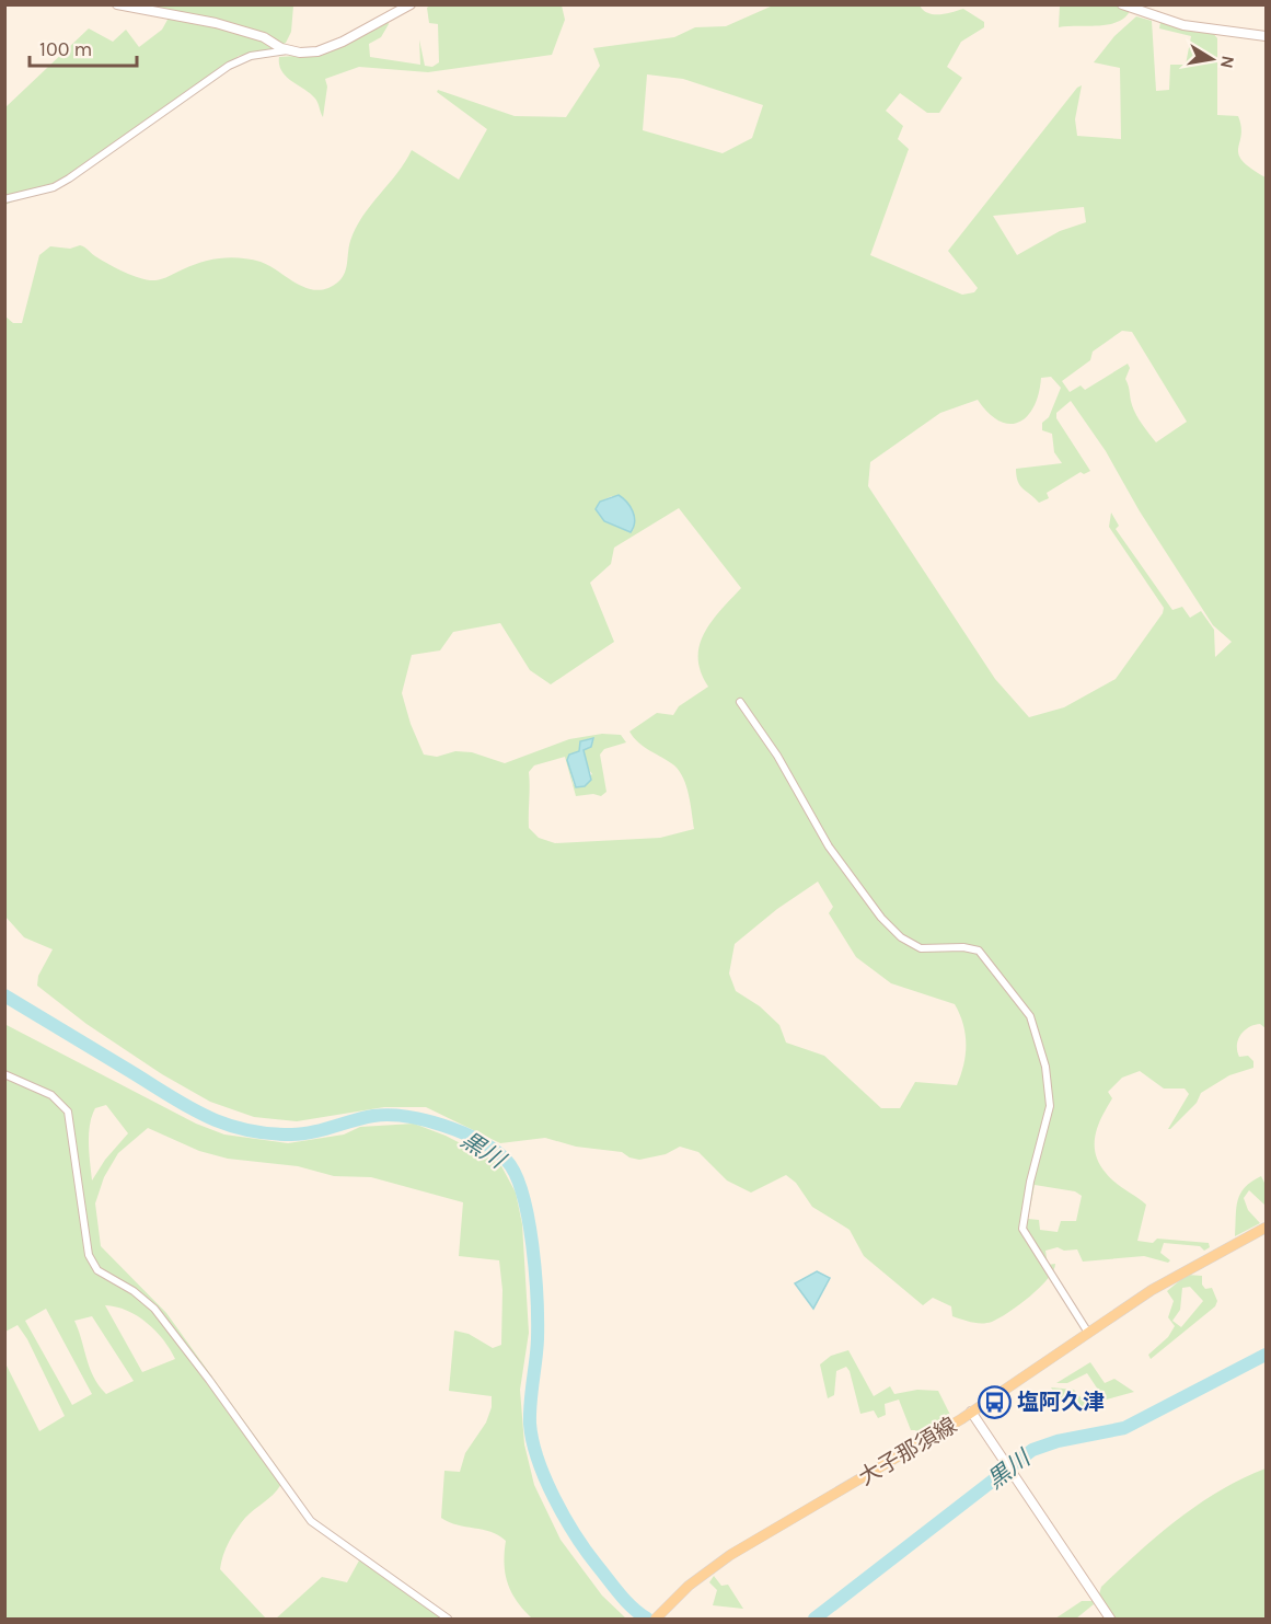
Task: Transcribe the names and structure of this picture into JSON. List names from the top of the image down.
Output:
{
  "streets": {
    "main road": ["大子那須線"]
  },
  "water": ["黒川"],
  "places": {
    "bus stop": ["塩阿久津"]
  },
  "scale_bar": "100 m",
  "north": "right"
}
